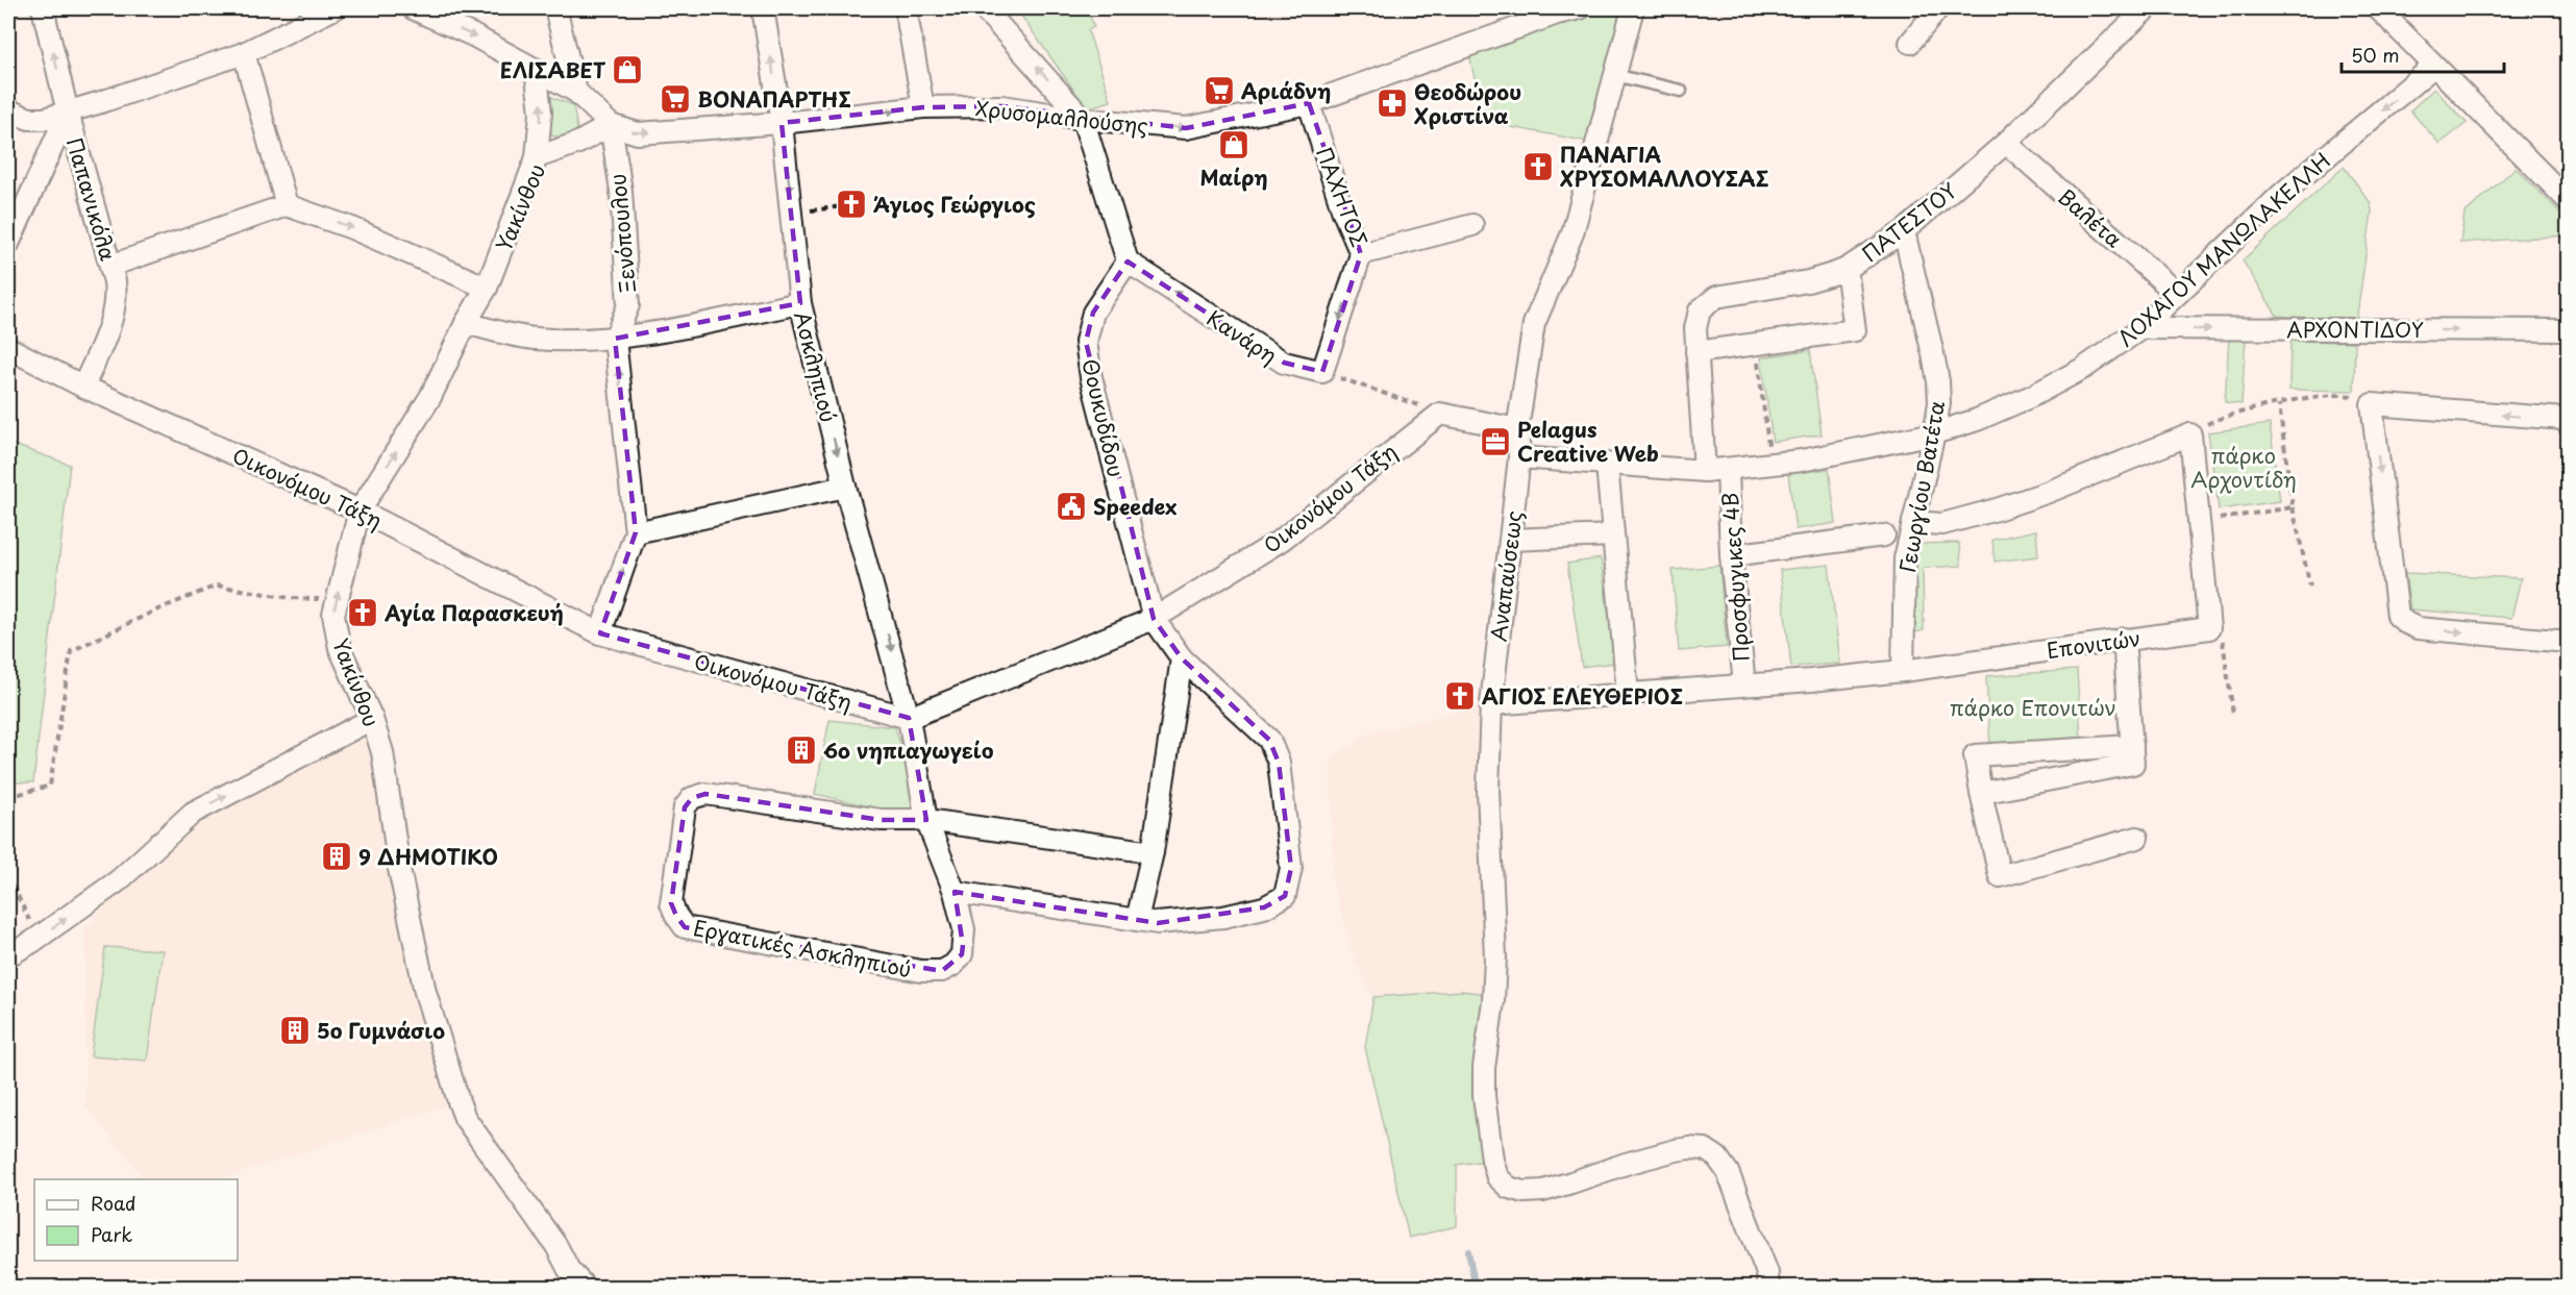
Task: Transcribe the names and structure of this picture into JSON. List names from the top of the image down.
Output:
{
  "streets": {
    "street": [
      "Χρυσομαλλούσης",
      "ΠΑΧΗΤΟΣ",
      "Παπανικόλα",
      "Υακίνθου",
      "Βαλέτα",
      "ΠΑΤΕΣΤΟΥ",
      "Ξενόπουλου",
      "ΛΟΧΑΓΟΥ ΜΑΝΩΛΑΚΕΛΛΗ",
      "ΑΡΧΟΝΤΙΔΟΥ",
      "Κανάρη",
      "Ασκληπιού",
      "Θουκυδίδου",
      "Γεωργίου Βατέτα",
      "Οικονόμου Τάξη",
      "Αναπαύσεως",
      "Προσφυγικες 4Β",
      "Επονιτών",
      "Εργατικές Ασκληπιού"
    ]
  },
  "crossings": [
    ["Χρυσομαλλούσης", "ΠΑΧΗΤΟΣ"],
    ["Χρυσομαλλούσης", "Υακίνθου"],
    ["Χρυσομαλλούσης", "Ξενόπουλου"],
    ["Χρυσομαλλούσης", "Ασκληπιού"],
    ["Παπανικόλα", "Οικονόμου Τάξη"],
    ["Υακίνθου", "Ξενόπουλου"],
    ["Υακίνθου", "Οικονόμου Τάξη"],
    ["Βαλέτα", "ΠΑΤΕΣΤΟΥ"],
    ["Βαλέτα", "ΛΟΧΑΓΟΥ ΜΑΝΩΛΑΚΕΛΛΗ"],
    ["ΠΑΤΕΣΤΟΥ", "ΛΟΧΑΓΟΥ ΜΑΝΩΛΑΚΕΛΛΗ"],
    ["ΠΑΤΕΣΤΟΥ", "Γεωργίου Βατέτα"],
    ["ΛΟΧΑΓΟΥ ΜΑΝΩΛΑΚΕΛΛΗ", "ΑΡΧΟΝΤΙΔΟΥ"],
    ["ΛΟΧΑΓΟΥ ΜΑΝΩΛΑΚΕΛΛΗ", "Γεωργίου Βατέτα"],
    ["ΛΟΧΑΓΟΥ ΜΑΝΩΛΑΚΕΛΛΗ", "Αναπαύσεως"],
    ["ΛΟΧΑΓΟΥ ΜΑΝΩΛΑΚΕΛΛΗ", "Προσφυγικες 4Β"],
    ["Κανάρη", "Θουκυδίδου"],
    ["Ασκληπιού", "Οικονόμου Τάξη"],
    ["Ασκληπιού", "Εργατικές Ασκληπιού"],
    ["Θουκυδίδου", "Οικονόμου Τάξη"],
    ["Γεωργίου Βατέτα", "Επονιτών"],
    ["Οικονόμου Τάξη", "Εργατικές Ασκληπιού"],
    ["Αναπαύσεως", "Επονιτών"],
    ["Προσφυγικες 4Β", "Επονιτών"]
  ],
  "one_way": ["Χρυσομαλλούσης", "Κανάρη"],
  "parks": ["πάρκο Αρχοντίδη", "πάρκο Επονιτών"],
  "places": {
    "shop": ["ΕΛΙΣΑΒΕΤ", "Μαίρη"],
    "supermarket": ["Αριάδνη", "ΒΟΝΑΠΑΡΤΗΣ"],
    "pharmacy": ["Θεοδώρου Χριστίνα"],
    "church": [
      "ΠΑΝΑΓΙΑ ΧΡΥΣΟΜΑΛΛΟΥΣΑΣ",
      "Άγιος Γεώργιος",
      "Αγία Παρασκευή",
      "ΑΓΙΟΣ ΕΛΕΥΘΕΡΙΟΣ"
    ],
    "office": ["Pelagus Creative Web"],
    "public building": ["Speedex"],
    "building": ["6ο νηπιαγωγείο", "9 ΔΗΜΟΤΙΚΟ", "5o Γυμνάσιο"]
  },
  "legend": ["Road", "Park"],
  "scale_bar": "50 m"
}
